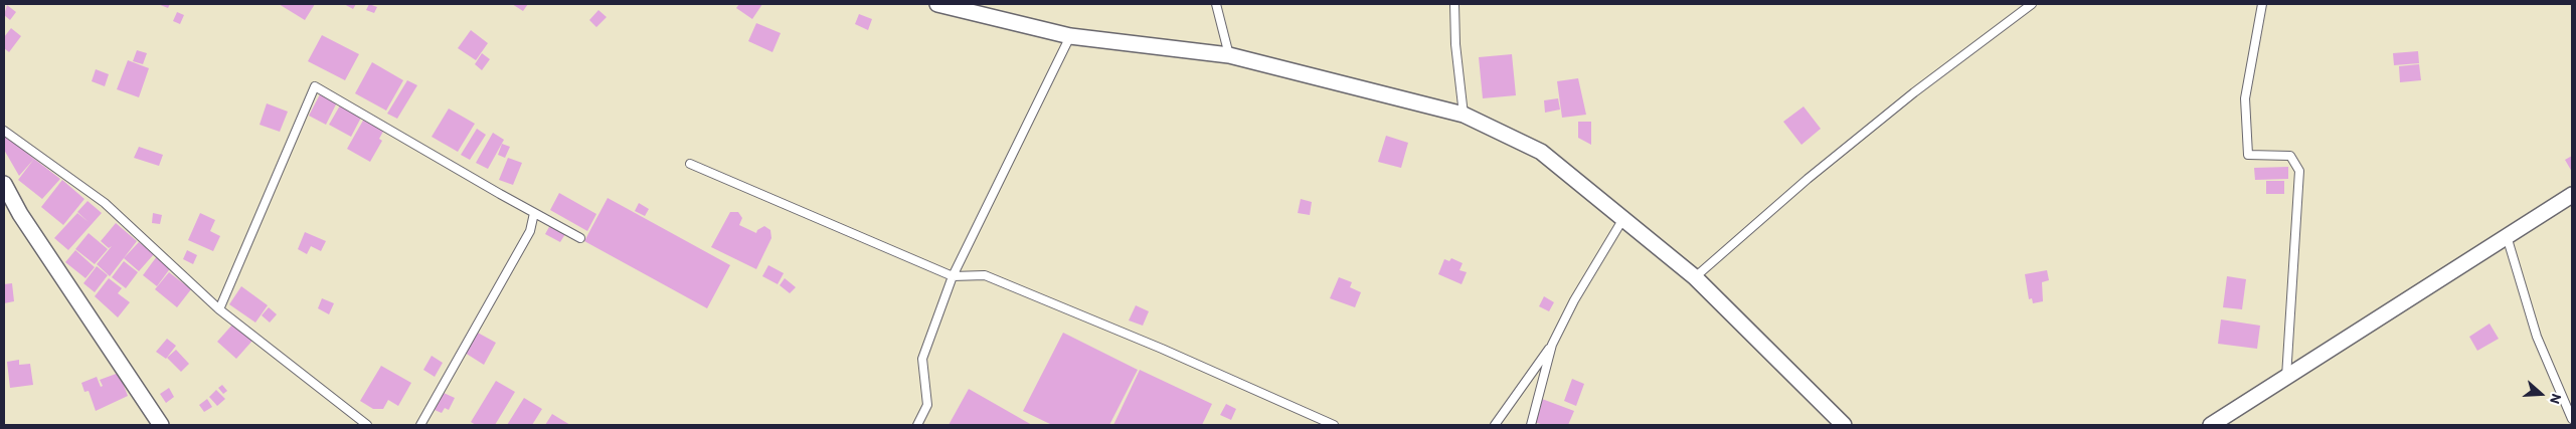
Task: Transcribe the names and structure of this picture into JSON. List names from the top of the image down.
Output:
{
  "north": "right"
}
